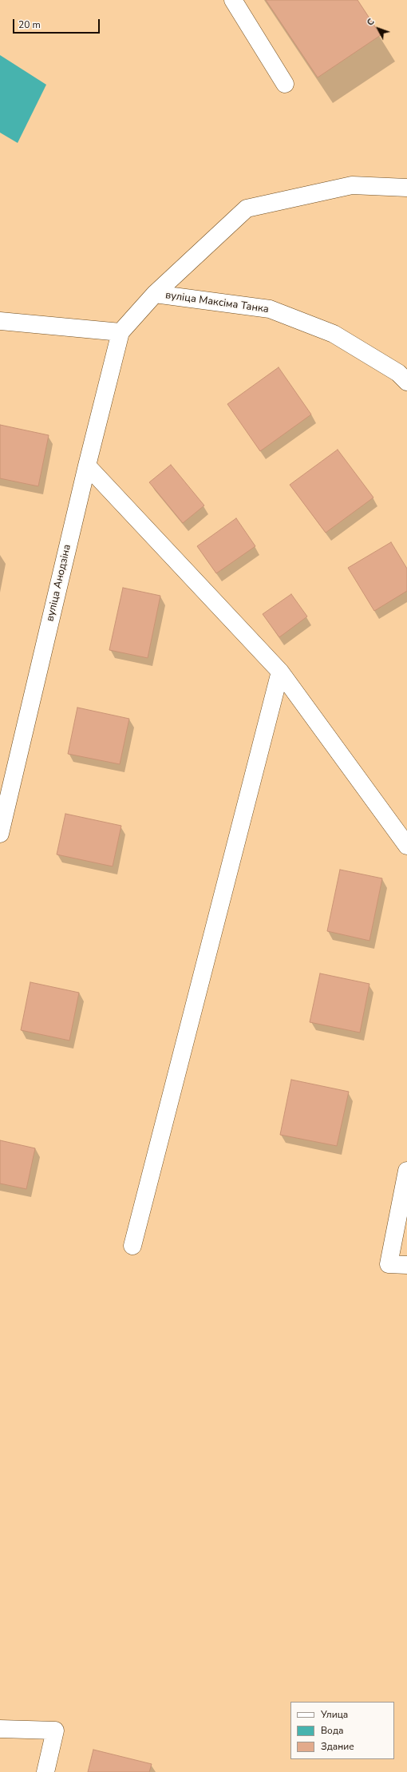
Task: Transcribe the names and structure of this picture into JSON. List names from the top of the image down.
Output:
{
  "streets": {
    "street": ["вуліца Максіма Танка", "вуліца Анодзіна"]
  },
  "crossings": [
    ["вуліца Максіма Танка", "вуліца Анодзіна"]
  ],
  "legend": ["Улица", "Вода", "Здание"],
  "scale_bar": "20 m",
  "north": "top left"
}
